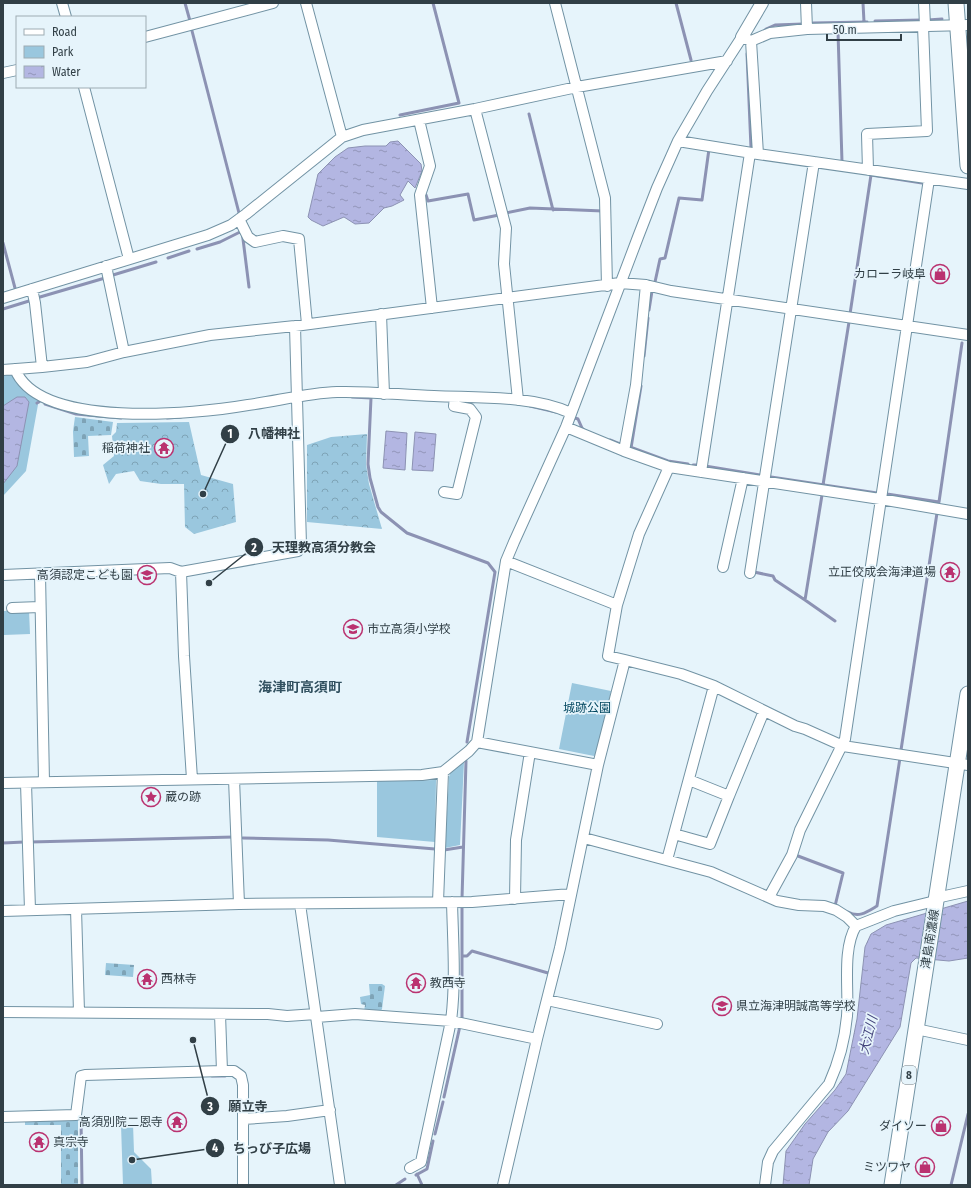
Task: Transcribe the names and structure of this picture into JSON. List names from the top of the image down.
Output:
{
  "streets": {
    "main road": ["津島南濃線", "8"]
  },
  "districts": ["海津町高須町"],
  "water": ["大江川"],
  "parks": ["城跡公園"],
  "places": {
    "shop": ["カローラ岐阜", "ダイソー", "ミツワヤ"],
    "temple": [
      "稲荷神社",
      "立正佼成会海津道場",
      "西林寺",
      "教西寺",
      "高須別院二恩寺",
      "真宗寺"
    ],
    "other": [
      "八幡神社",
      "天理教高須分教会",
      "願立寺",
      "ちっび子広場"
    ],
    "school or university": ["高須認定こども園", "市立高須小学校", "県立海津明誠高等学校"],
    "place": ["蔵の跡"]
  },
  "legend": ["Road", "Park", "Water"],
  "scale_bar": "50 m"
}
